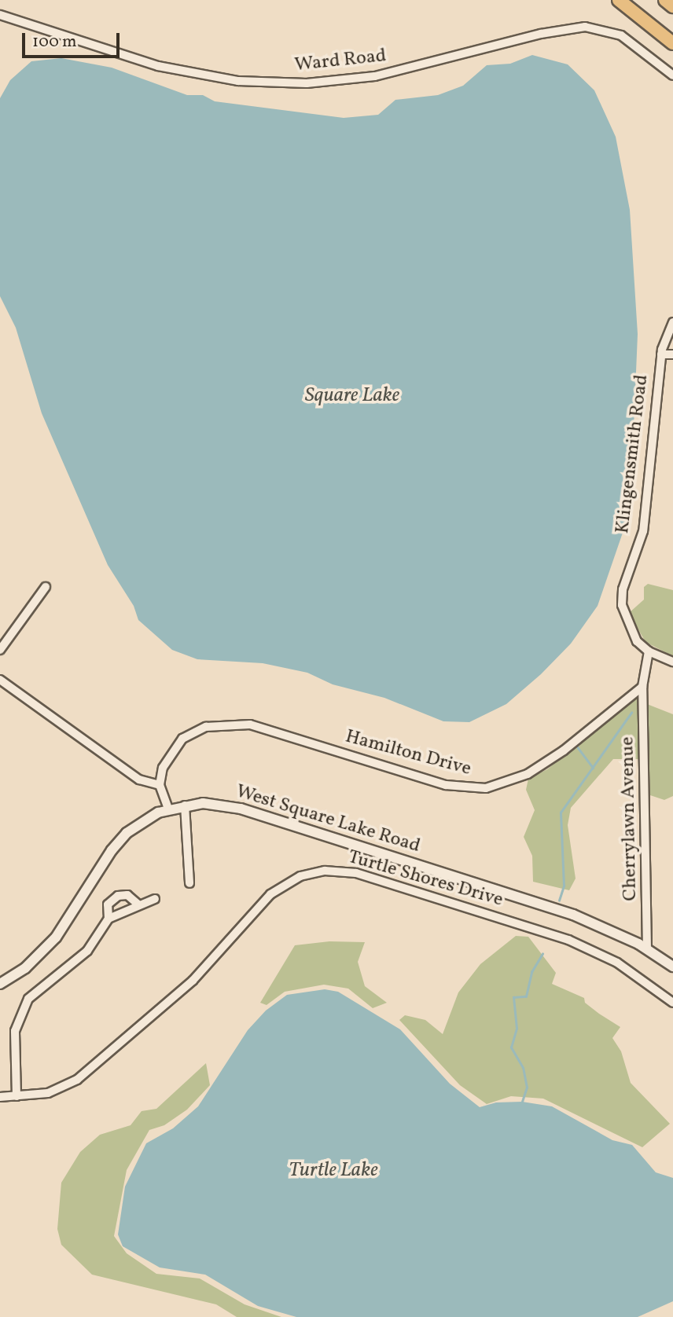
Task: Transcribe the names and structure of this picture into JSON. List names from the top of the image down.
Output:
{
  "streets": {
    "street": [
      "Ward Road",
      "Klingensmith Road",
      "Hamilton Drive",
      "Cherrylawn Avenue",
      "West Square Lake Road",
      "Turtle Shores Drive"
    ]
  },
  "crossings": [
    ["Hamilton Drive", "Cherrylawn Avenue"],
    ["Cherrylawn Avenue", "West Square Lake Road"]
  ],
  "water": ["Square Lake", "Turtle Lake"],
  "scale_bar": "100 m"
}
